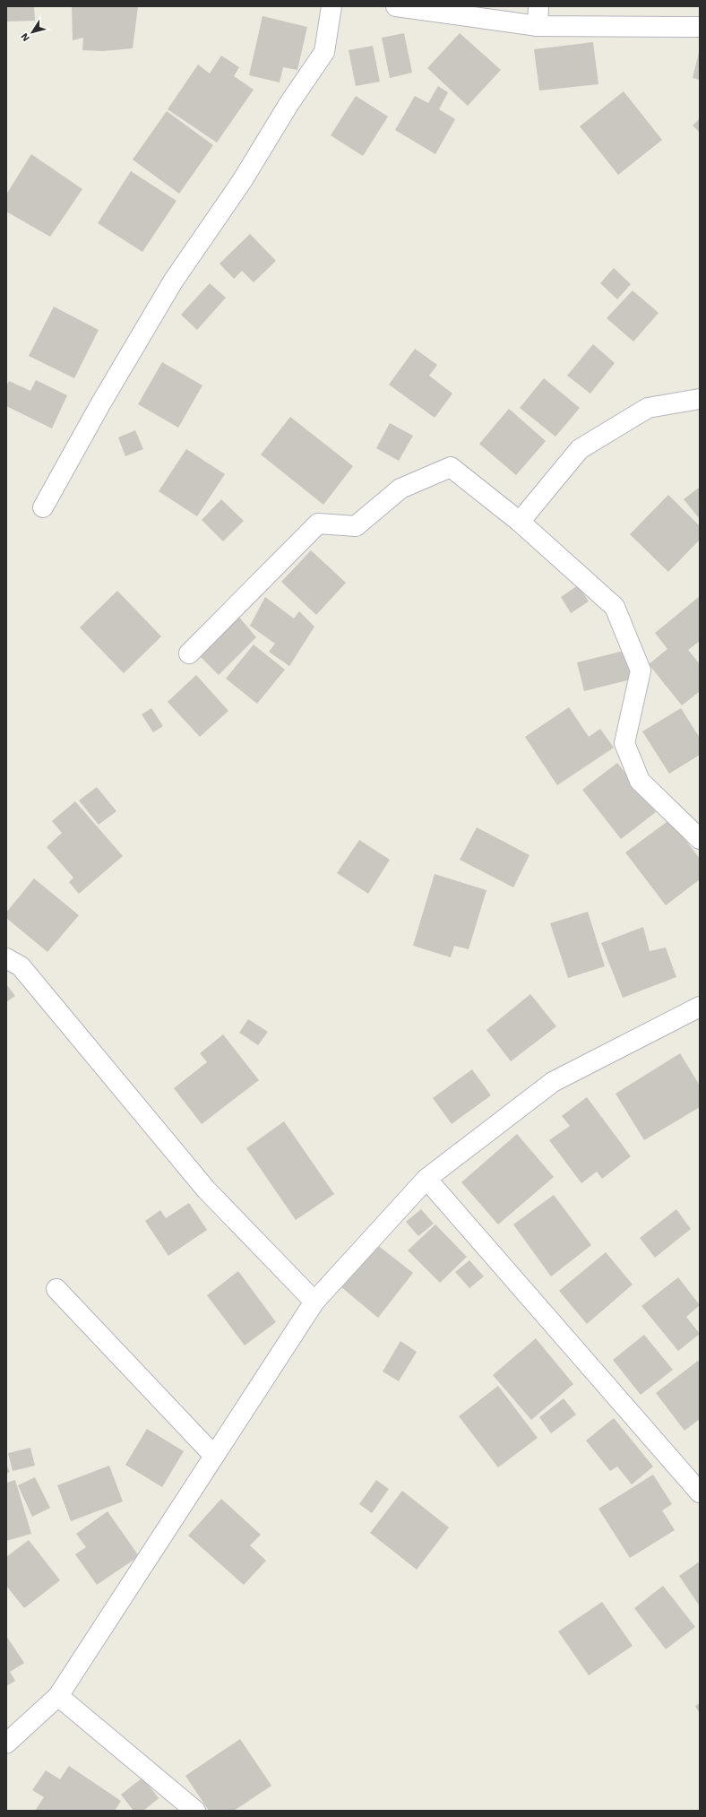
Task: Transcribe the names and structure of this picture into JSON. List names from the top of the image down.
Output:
{
  "north": "bottom left"
}
